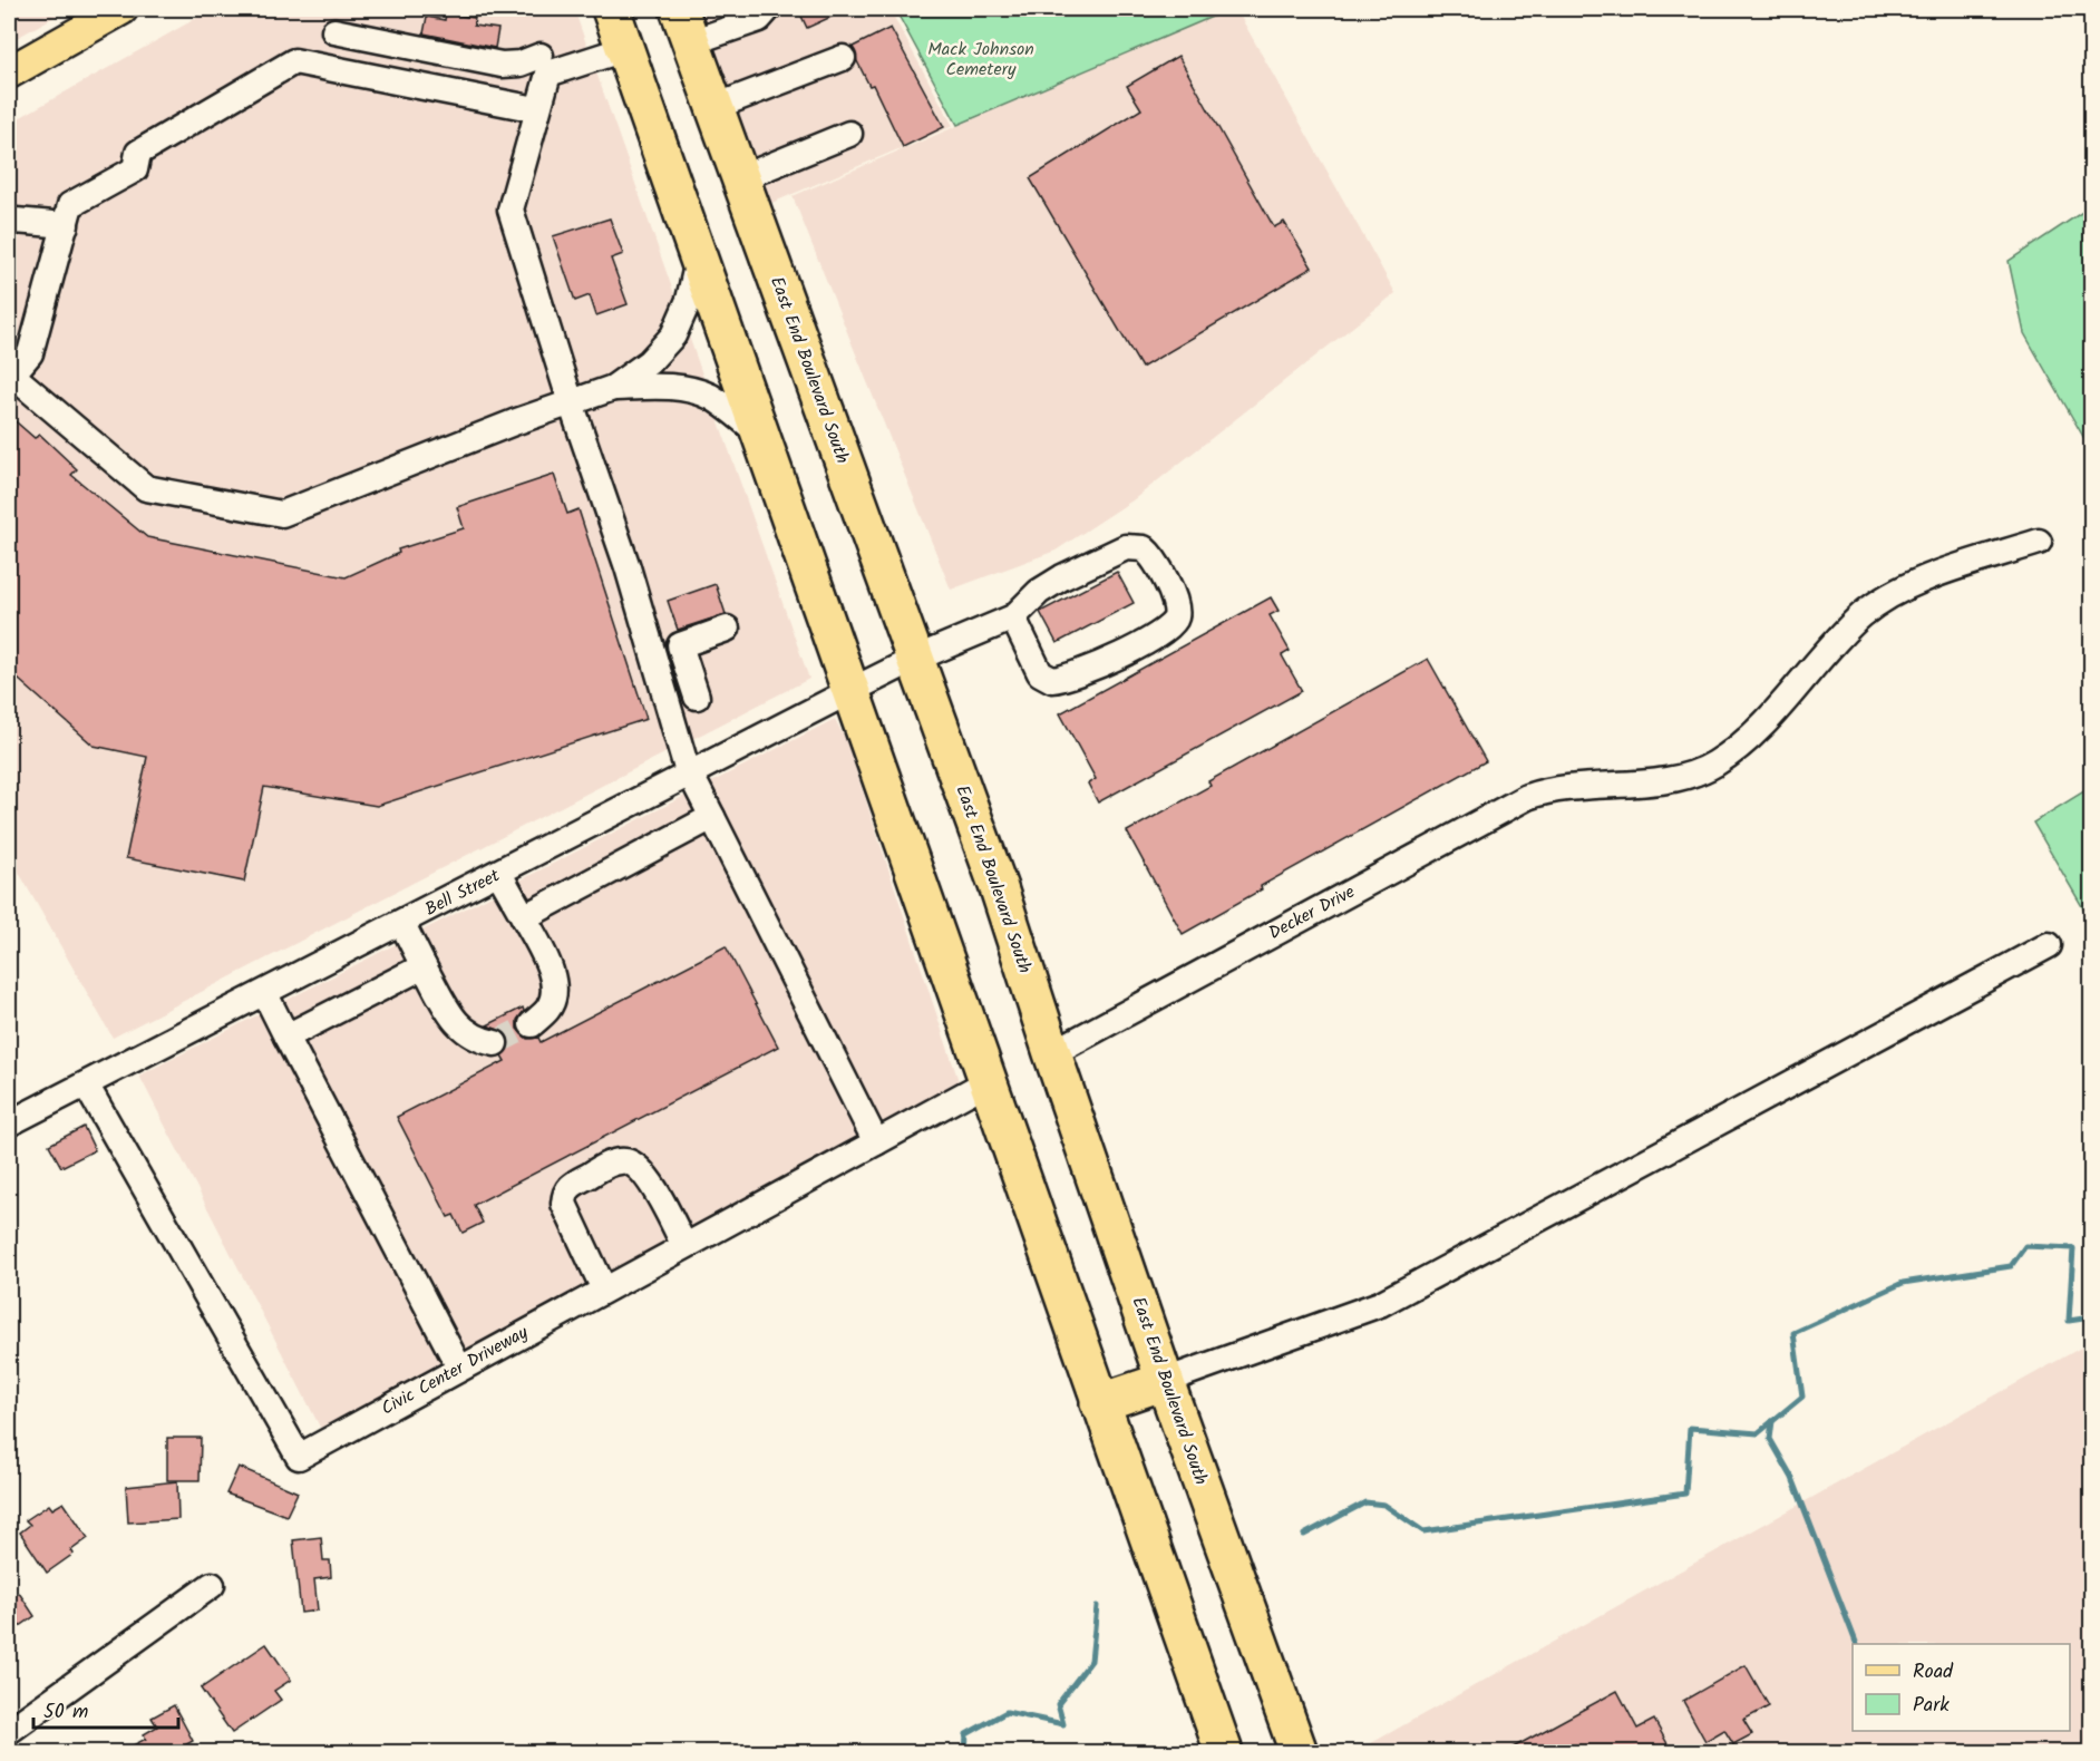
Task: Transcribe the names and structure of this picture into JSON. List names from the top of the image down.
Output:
{
  "streets": {
    "highway": ["East End Boulevard South"],
    "street": ["Bell Street", "Decker Drive", "Civic Center Driveway"]
  },
  "crossings": [
    ["East End Boulevard South", "Bell Street"],
    ["East End Boulevard South", "Decker Drive"],
    ["Bell Street", "Civic Center Driveway"]
  ],
  "parks": ["Mack Johnson Cemetery"],
  "legend": ["Road", "Park"],
  "scale_bar": "50 m"
}
